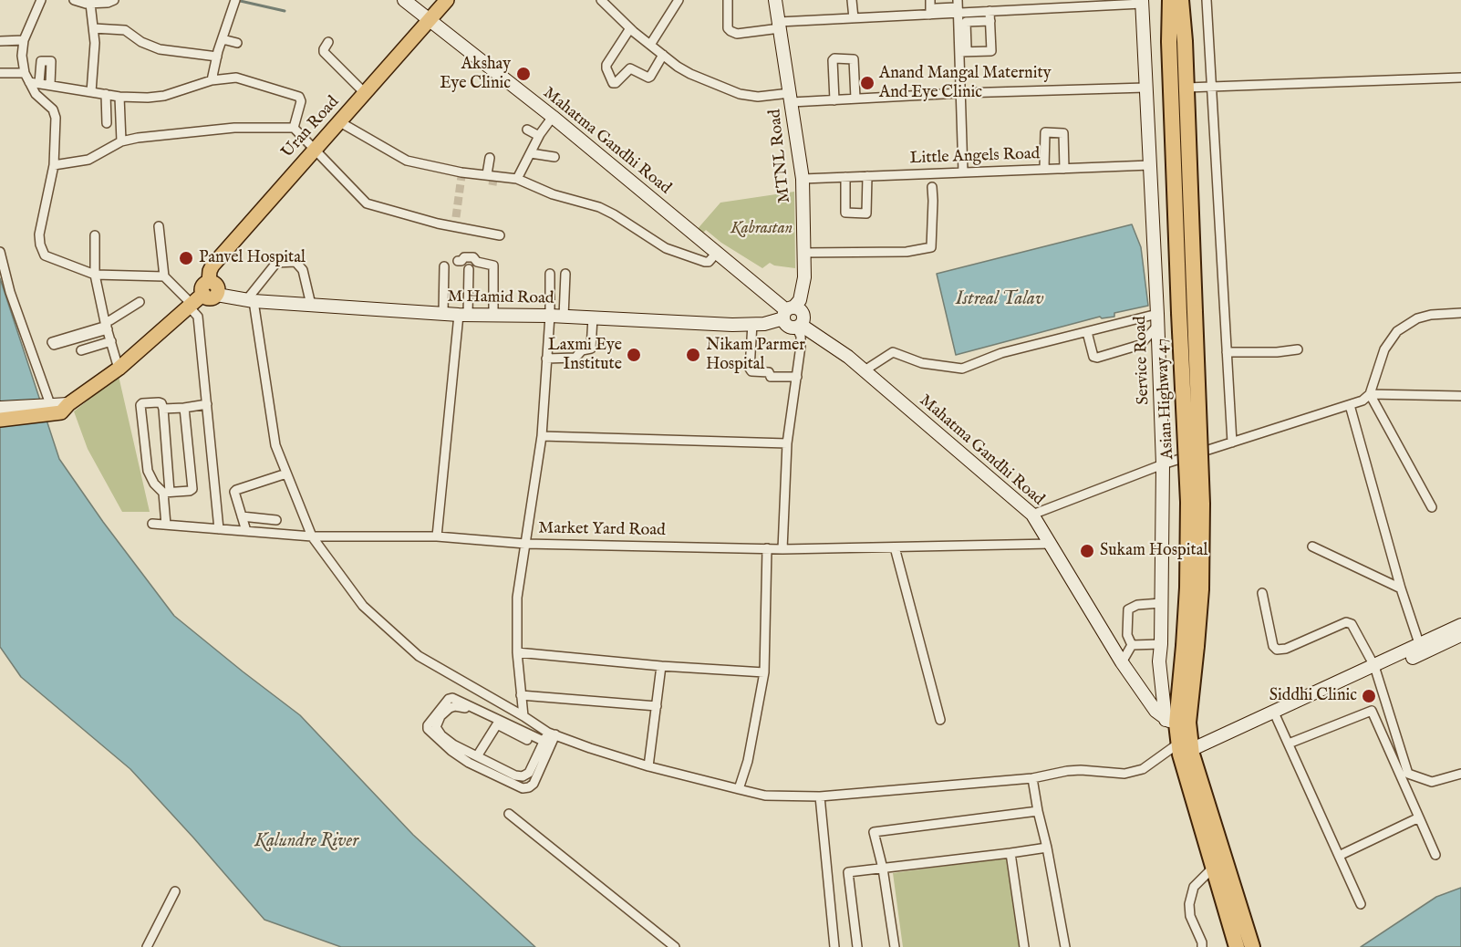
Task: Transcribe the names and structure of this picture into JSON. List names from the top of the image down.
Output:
{
  "streets": {
    "highway": ["Asian Highway 47"],
    "main road": [
      "Uran Road",
      "Mahatma Gandhi Road",
      "MTNL Road",
      "M Hamid Road",
      "Service Road"
    ],
    "street": ["Little Angels Road", "Market Yard Road"]
  },
  "crossings": [
    ["Uran Road", "Mahatma Gandhi Road"],
    ["Uran Road", "M Hamid Road"],
    ["Mahatma Gandhi Road", "MTNL Road"],
    ["Mahatma Gandhi Road", "M Hamid Road"],
    ["Mahatma Gandhi Road", "Service Road"],
    ["Mahatma Gandhi Road", "Asian Highway 47"],
    ["Mahatma Gandhi Road", "Market Yard Road"],
    ["MTNL Road", "Little Angels Road"],
    ["MTNL Road", "M Hamid Road"],
    ["Little Angels Road", "Service Road"],
    ["Service Road", "Asian Highway 47"]
  ],
  "water": ["Istreal Talav", "Kalundre River"],
  "parks": ["Kabrastan"],
  "places": [
    "Akshay Eye Clinic",
    "Anand Mangal Maternity And Eye Clinic",
    "Panvel Hospital",
    "Laxmi Eye Institute",
    "Nikam Parmer Hospital",
    "Sukam Hospital",
    "Siddhi Clinic"
  ]
}
